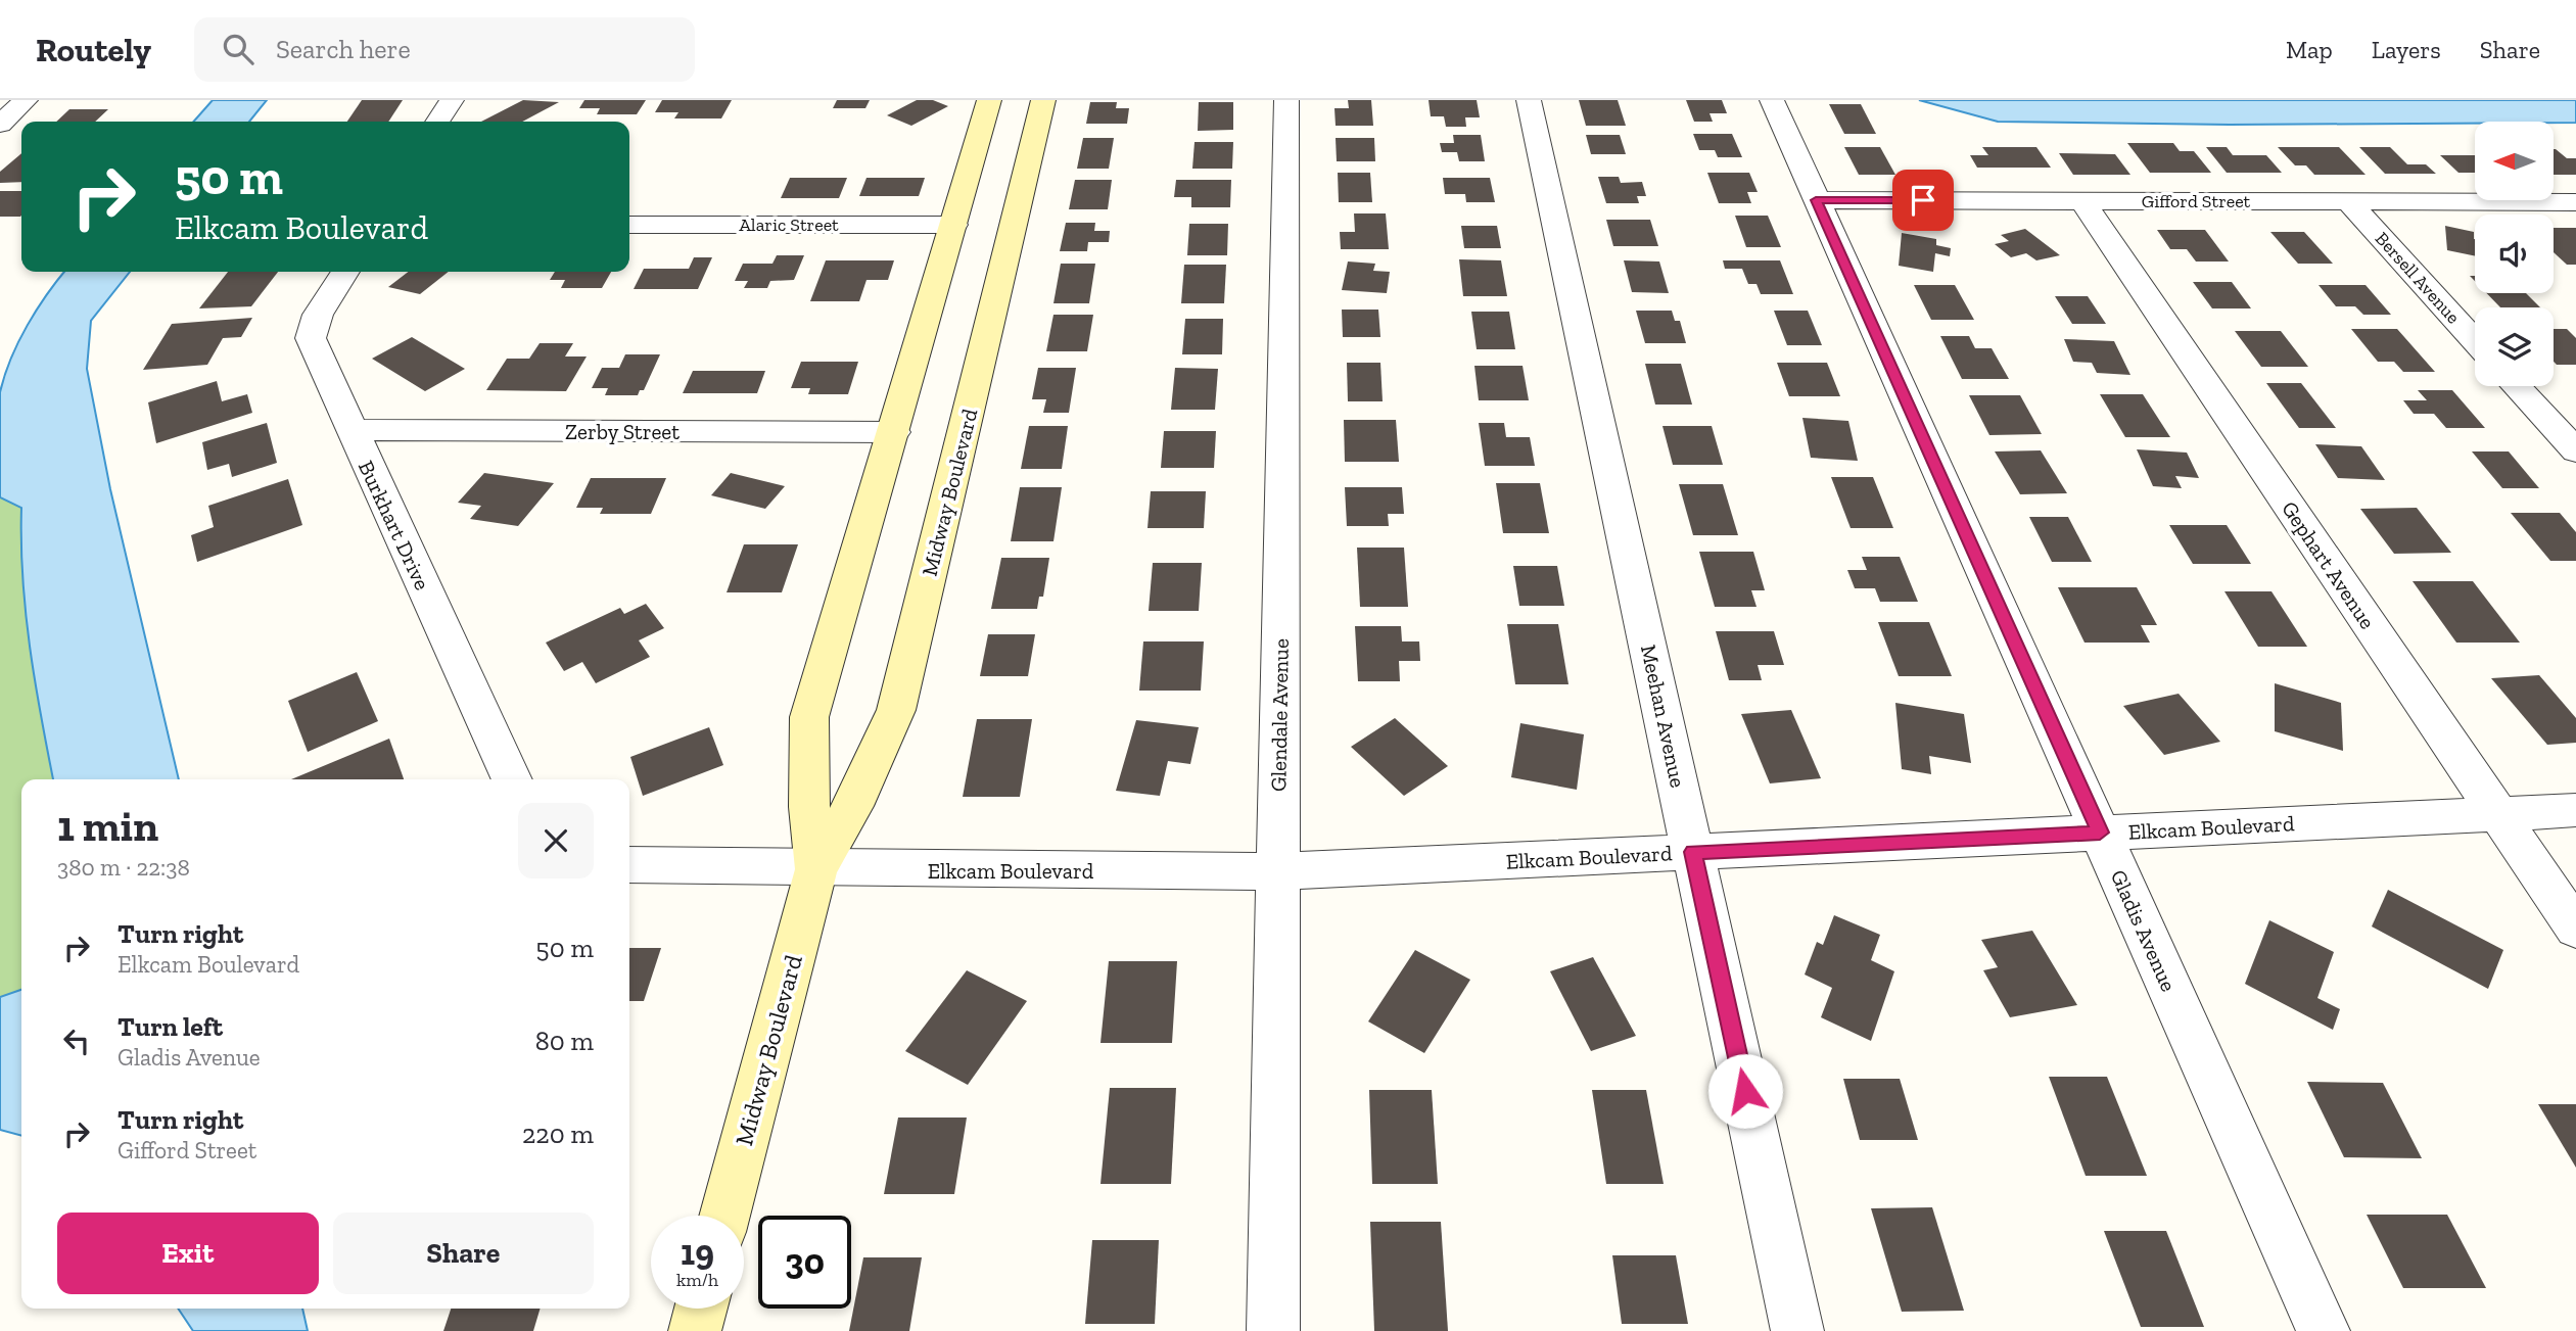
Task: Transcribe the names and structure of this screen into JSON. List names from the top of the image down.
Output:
{
  "streets": {
    "street": [
      "Gifford Street",
      "Alaric Street",
      "Bersell Avenue",
      "Zerby Street",
      "Midway Boulevard",
      "Burkhart Drive",
      "Gephart Avenue",
      "Glendale Avenue",
      "Meehan Avenue",
      "Elkcam Boulevard",
      "Gladis Avenue"
    ]
  },
  "crossings": [
    ["Gifford Street", "Bersell Avenue"],
    ["Gifford Street", "Gephart Avenue"],
    ["Gifford Street", "Gladis Avenue"],
    ["Alaric Street", "Midway Boulevard"],
    ["Zerby Street", "Midway Boulevard"],
    ["Zerby Street", "Burkhart Drive"],
    ["Midway Boulevard", "Elkcam Boulevard"],
    ["Gephart Avenue", "Elkcam Boulevard"],
    ["Glendale Avenue", "Elkcam Boulevard"],
    ["Meehan Avenue", "Elkcam Boulevard"],
    ["Elkcam Boulevard", "Gladis Avenue"]
  ],
  "north": "left",
  "page": {
    "header": "Routely",
    "search": "Search here",
    "nav": ["Map", "Layers", "Share"],
    "turn": ["50 m", "Elkcam Boulevard"],
    "heading": ["1 min", "380 m · 22:38"],
    "list": [
      {
        "name": "Turn right",
        "note": "Elkcam Boulevard",
        "value": "50 m"
      },
      {
        "name": "Turn left",
        "note": "Gladis Avenue",
        "value": "80 m"
      },
      {
        "name": "Turn right",
        "note": "Gifford Street",
        "value": "220 m"
      }
    ],
    "buttons": ["Exit", "Share"],
    "speed": "19 km/h",
    "limit": "30"
  }
}
